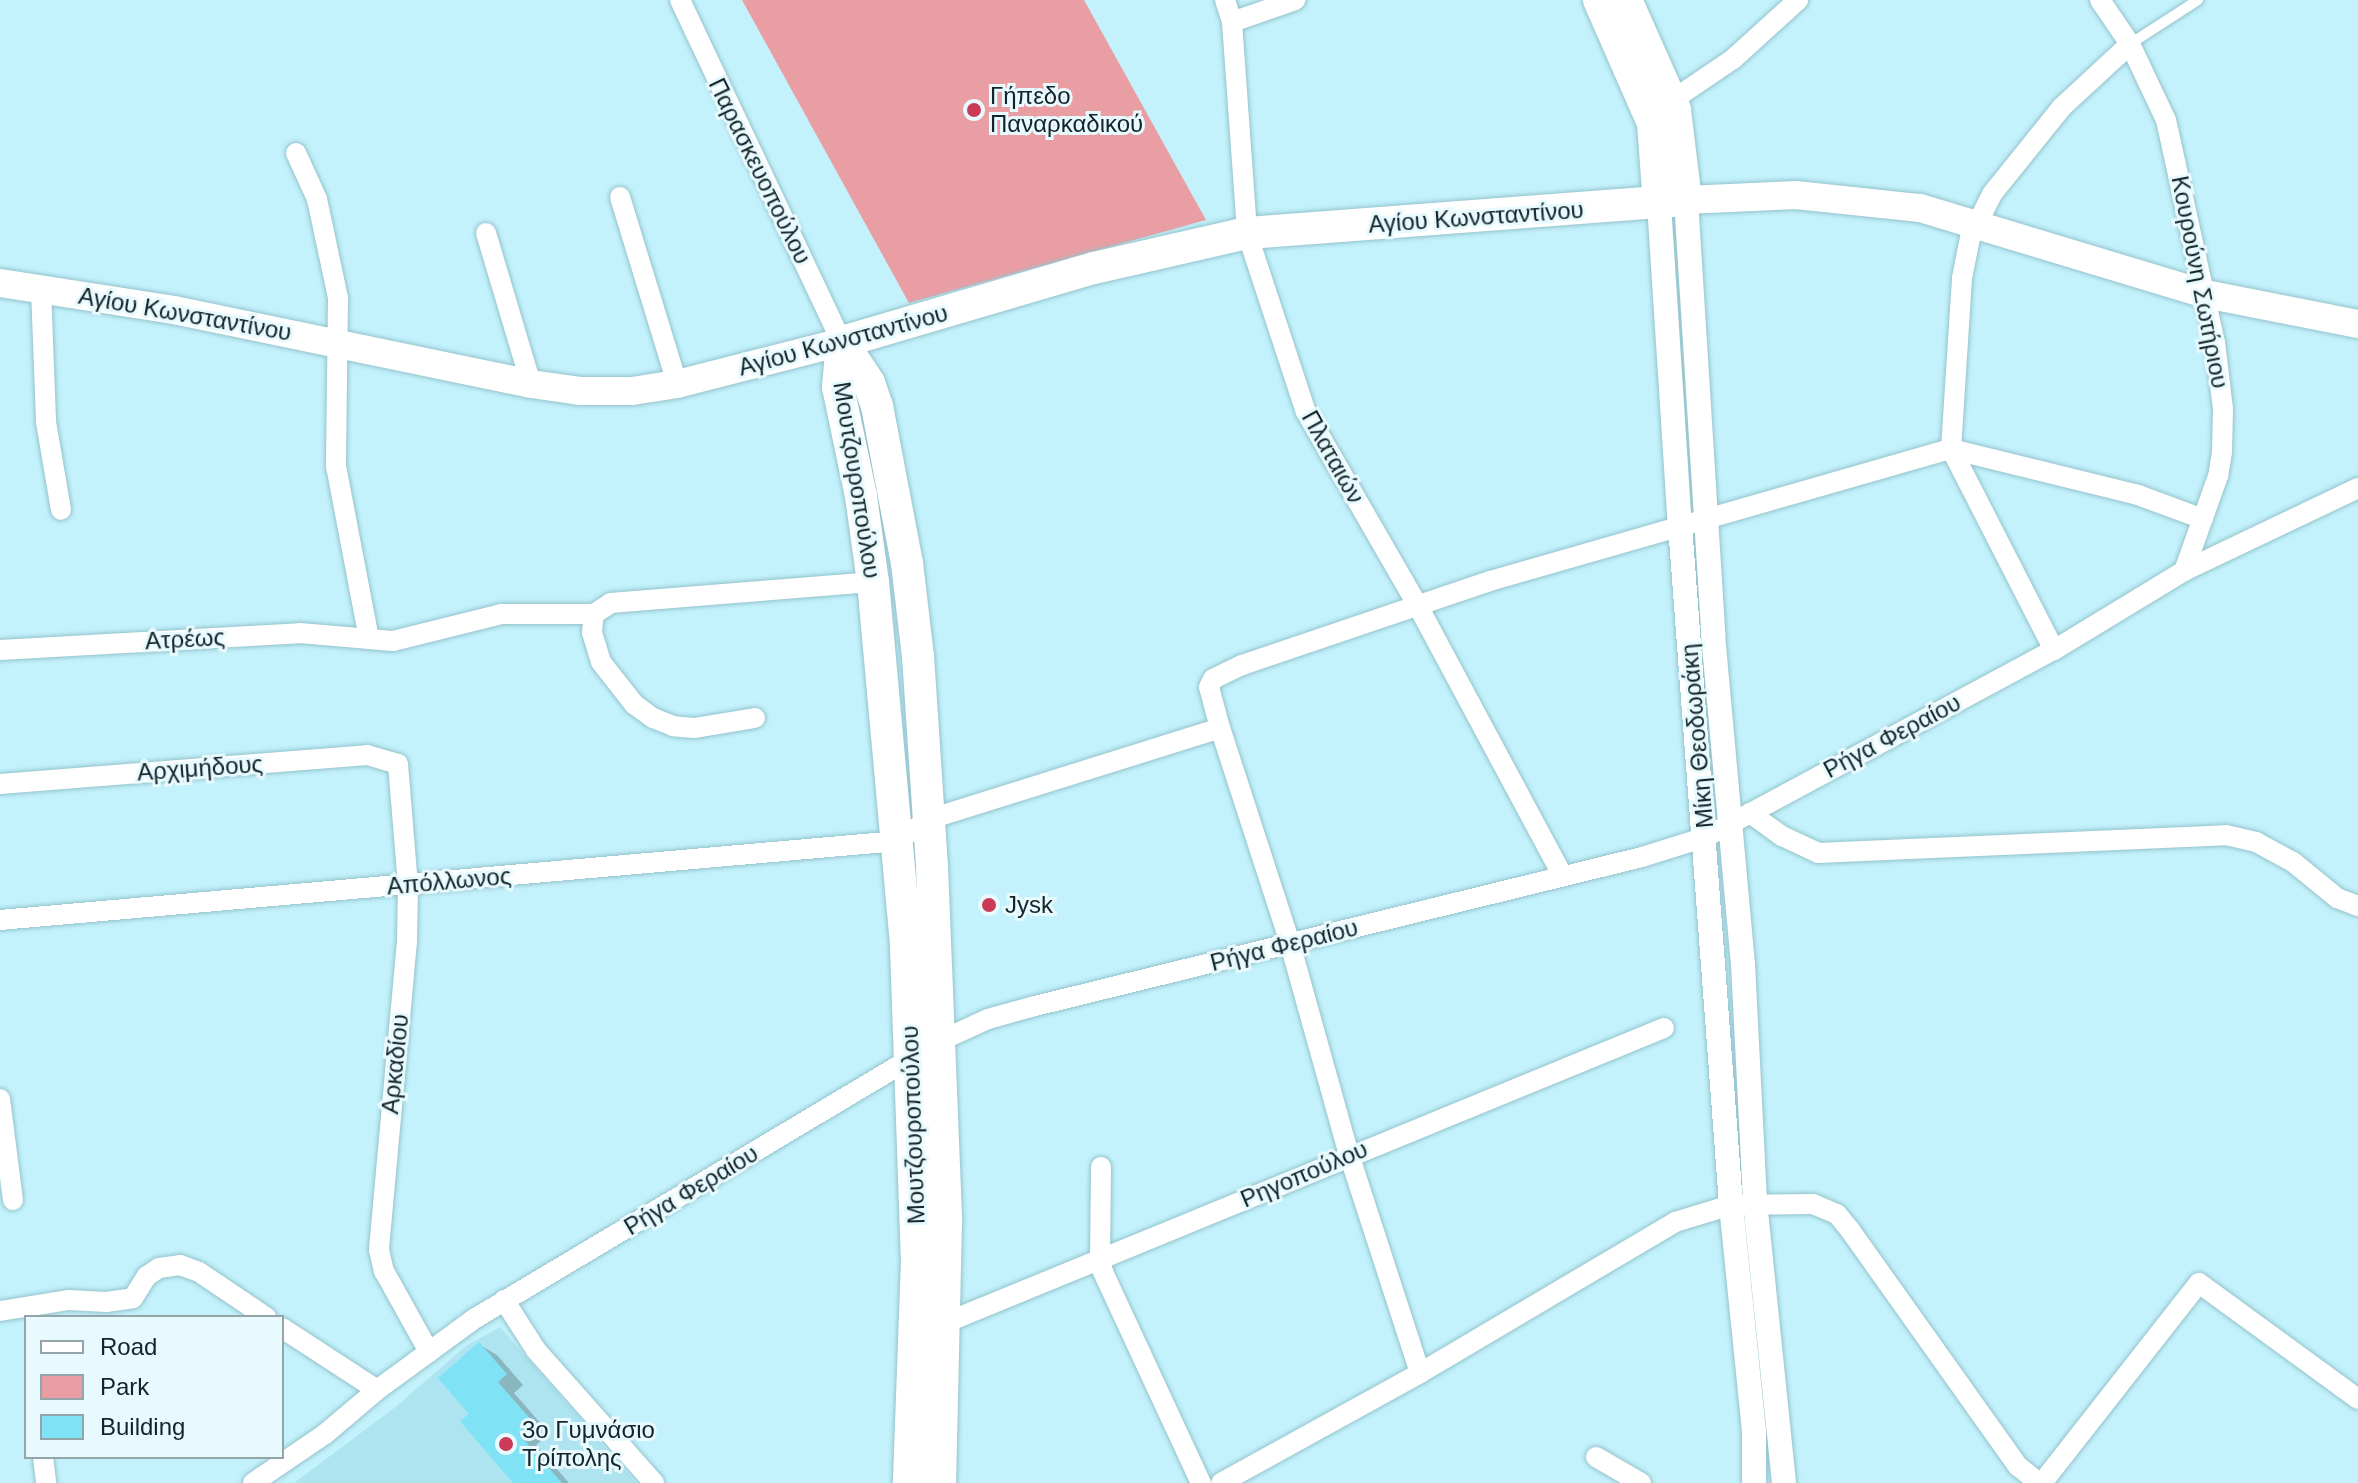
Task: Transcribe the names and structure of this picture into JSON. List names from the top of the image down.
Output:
{
  "streets": {
    "main road": ["Αγίου Κωνσταντίνου", "Μουτζουροπούλου", "Μίκη Θεοδωράκη"],
    "street": [
      "Παρασκευοπούλου",
      "Κουρούνη Σωτήριου",
      "Πλαταιών",
      "Ατρέως",
      "Ρήγα Φεραίου",
      "Αρχιμήδους",
      "Απόλλωνος",
      "Αρκαδίου",
      "Ρηγοπούλου"
    ]
  },
  "crossings": [
    ["Παρασκευοπούλου", "Αγίου Κωνσταντίνου"],
    ["Παρασκευοπούλου", "Μουτζουροπούλου"],
    ["Αγίου Κωνσταντίνου", "Πλαταιών"],
    ["Αγίου Κωνσταντίνου", "Μουτζουροπούλου"],
    ["Αγίου Κωνσταντίνου", "Μίκη Θεοδωράκη"],
    ["Κουρούνη Σωτήριου", "Ρήγα Φεραίου"],
    ["Πλαταιών", "Ρήγα Φεραίου"],
    ["Μουτζουροπούλου", "Ατρέως"],
    ["Μουτζουροπούλου", "Ρήγα Φεραίου"],
    ["Μουτζουροπούλου", "Απόλλωνος"],
    ["Μουτζουροπούλου", "Ρηγοπούλου"],
    ["Μίκη Θεοδωράκη", "Ρήγα Φεραίου"],
    ["Ρήγα Φεραίου", "Αρκαδίου"],
    ["Αρχιμήδους", "Αρκαδίου"],
    ["Απόλλωνος", "Αρκαδίου"]
  ],
  "places": ["Γήπεδο Παναρκαδικού", "Jysk", "3ο Γυμνάσιο Τρίπολης"],
  "legend": ["Road", "Park", "Building"]
}
